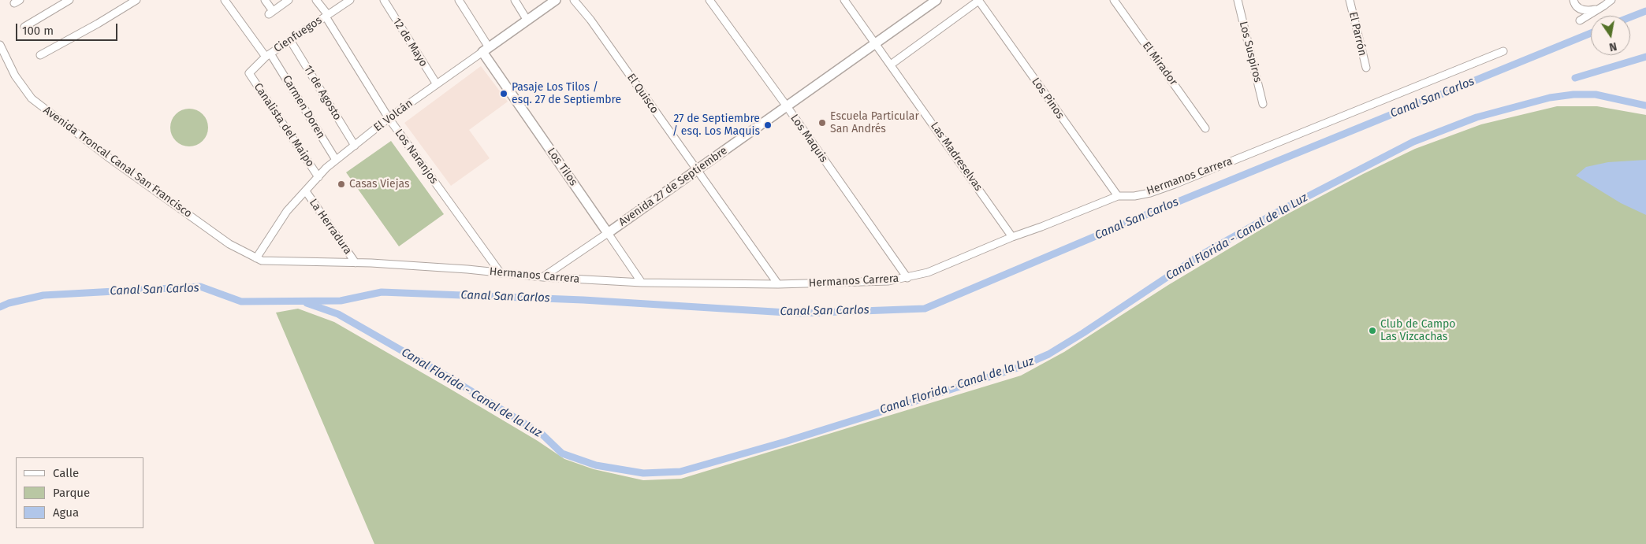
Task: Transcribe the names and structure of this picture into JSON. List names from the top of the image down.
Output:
{
  "streets": {
    "street": [
      "El Parrón",
      "Cienfuegos",
      "12 de Mayo",
      "Los Suspiros",
      "El Mirador",
      "11 de Agosto",
      "El Quisco",
      "Los Pinos",
      "Carmen Doren",
      "El Volcán",
      "Canalista del Maipo",
      "Los Maquis",
      "Los Naranjos",
      "Las Madreselvas",
      "Avenida Troncal Canal San Francisco",
      "Los Tilos",
      "Hermanos Carrera",
      "Avenida 27 de Septiembre",
      "La Herradura"
    ]
  },
  "crossings": [
    ["Cienfuegos", "11 de Agosto"],
    ["Cienfuegos", "Carmen Doren"],
    ["Cienfuegos", "Canalista del Maipo"],
    ["Cienfuegos", "Los Naranjos"],
    ["12 de Mayo", "El Volcán"],
    ["11 de Agosto", "El Volcán"],
    ["El Quisco", "Hermanos Carrera"],
    ["El Quisco", "Avenida 27 de Septiembre"],
    ["Los Pinos", "Hermanos Carrera"],
    ["Carmen Doren", "El Volcán"],
    ["El Volcán", "Canalista del Maipo"],
    ["El Volcán", "Los Naranjos"],
    ["El Volcán", "Avenida Troncal Canal San Francisco"],
    ["El Volcán", "Los Tilos"],
    ["El Volcán", "Hermanos Carrera"],
    ["El Volcán", "La Herradura"],
    ["Los Maquis", "Hermanos Carrera"],
    ["Los Maquis", "Avenida 27 de Septiembre"],
    ["Los Naranjos", "Hermanos Carrera"],
    ["Las Madreselvas", "Hermanos Carrera"],
    ["Las Madreselvas", "Avenida 27 de Septiembre"],
    ["Avenida Troncal Canal San Francisco", "Hermanos Carrera"],
    ["Los Tilos", "Hermanos Carrera"],
    ["Los Tilos", "Avenida 27 de Septiembre"],
    ["Hermanos Carrera", "Avenida 27 de Septiembre"],
    ["Hermanos Carrera", "La Herradura"]
  ],
  "water": ["Canal San Carlos", "Canal Florida - Canal de la Luz"],
  "places": [
    "Pasaje Los Tilos / esq. 27 de Septiembre",
    "Escuela Particular San Andrés",
    "27 de Septiembre / esq. Los Maquis",
    "Casas Viejas",
    "Club de Campo Las Vizcachas"
  ],
  "legend": ["Calle", "Parque", "Agua"],
  "scale_bar": "100 m",
  "north": "bottom"
}
